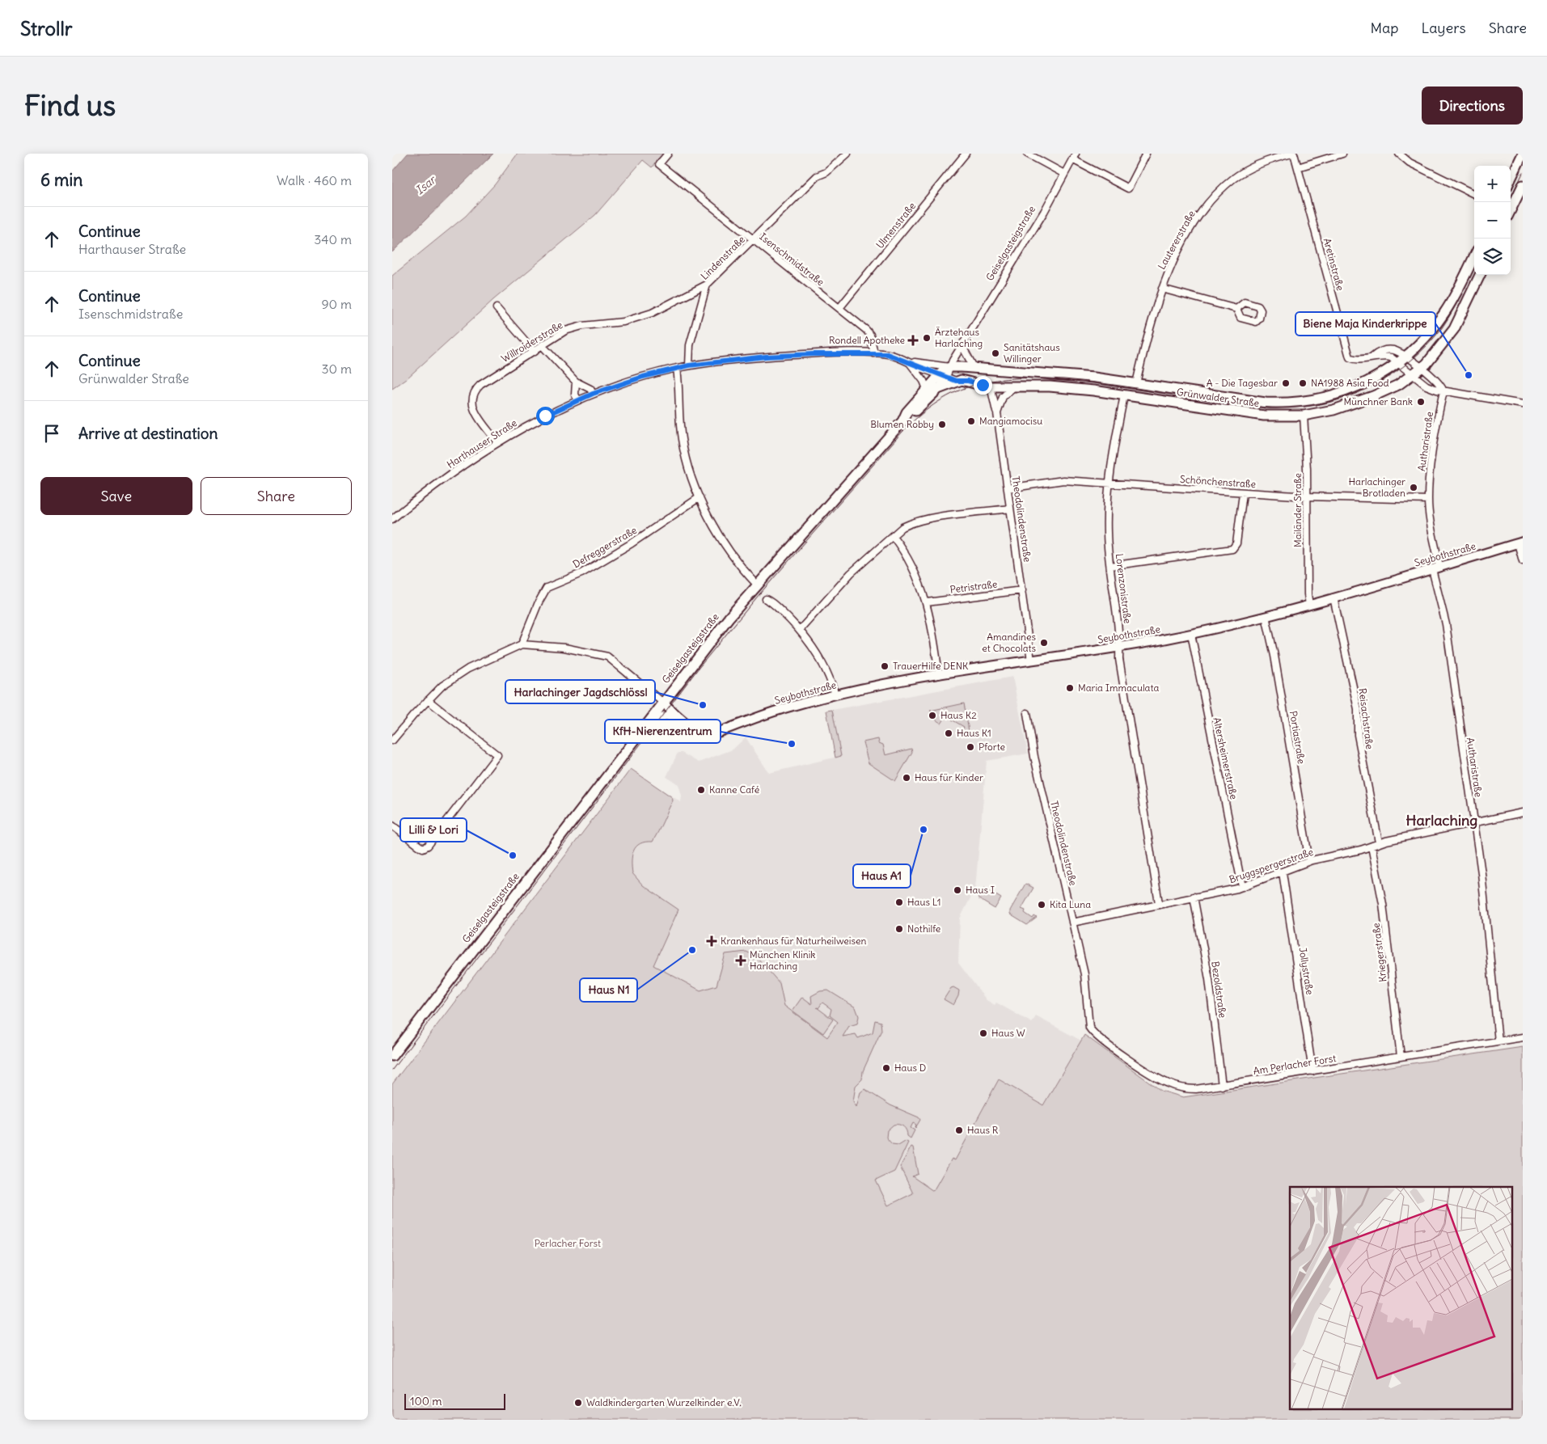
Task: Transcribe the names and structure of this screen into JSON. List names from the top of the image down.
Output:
{
  "streets": {
    "main road": ["Geiselgasteigstraße", "Grünwalder Straße"],
    "street": [
      "Ulmenstraße",
      "Lautererstraße",
      "Lindenstraße",
      "Isenschmidstraße",
      "Aretinstraße",
      "Willroiderstraße",
      "Autharistraße",
      "Harthauser Straße",
      "Schönchenstraße",
      "Mailänder Straße",
      "Theodolindenstraße",
      "Defreggerstraße",
      "Seybothstraße",
      "Petristraße",
      "Lorenzonistraße",
      "Reisachstraße",
      "Portiastraße",
      "Altersheimerstraße",
      "Bruggspergerstraße",
      "Kriegerstraße",
      "Jollystraße",
      "Bezoldstraße",
      "Am Perlacher Forst"
    ]
  },
  "crossings": [
    ["Ulmenstraße", "Isenschmidstraße"],
    ["Lautererstraße", "Aretinstraße"],
    ["Lautererstraße", "Grünwalder Straße"],
    ["Geiselgasteigstraße", "Grünwalder Straße"],
    ["Lindenstraße", "Isenschmidstraße"],
    ["Lindenstraße", "Willroiderstraße"],
    ["Lindenstraße", "Harthauser Straße"],
    ["Isenschmidstraße", "Harthauser Straße"],
    ["Willroiderstraße", "Harthauser Straße"],
    ["Grünwalder Straße", "Mailänder Straße"],
    ["Grünwalder Straße", "Theodolindenstraße"],
    ["Grünwalder Straße", "Lorenzonistraße"],
    ["Autharistraße", "Schönchenstraße"],
    ["Autharistraße", "Seybothstraße"],
    ["Autharistraße", "Bruggspergerstraße"],
    ["Autharistraße", "Am Perlacher Forst"],
    ["Schönchenstraße", "Mailänder Straße"],
    ["Schönchenstraße", "Theodolindenstraße"],
    ["Schönchenstraße", "Lorenzonistraße"],
    ["Mailänder Straße", "Seybothstraße"],
    ["Theodolindenstraße", "Seybothstraße"],
    ["Theodolindenstraße", "Petristraße"],
    ["Theodolindenstraße", "Bruggspergerstraße"],
    ["Theodolindenstraße", "Am Perlacher Forst"],
    ["Seybothstraße", "Lorenzonistraße"],
    ["Seybothstraße", "Reisachstraße"],
    ["Seybothstraße", "Portiastraße"],
    ["Seybothstraße", "Altersheimerstraße"],
    ["Lorenzonistraße", "Bruggspergerstraße"],
    ["Reisachstraße", "Bruggspergerstraße"],
    ["Portiastraße", "Bruggspergerstraße"],
    ["Altersheimerstraße", "Bruggspergerstraße"],
    ["Bruggspergerstraße", "Kriegerstraße"],
    ["Bruggspergerstraße", "Jollystraße"],
    ["Bruggspergerstraße", "Bezoldstraße"],
    ["Kriegerstraße", "Am Perlacher Forst"],
    ["Jollystraße", "Am Perlacher Forst"],
    ["Bezoldstraße", "Am Perlacher Forst"]
  ],
  "districts": ["Harlaching"],
  "water": ["Isar"],
  "parks": ["Perlacher Forst"],
  "places": {
    "other": [
      "Ärztehaus Harlaching",
      "Sanitätshaus Willinger",
      "Biene Maja Kinderkrippe",
      "A - Die Tagesbar",
      "NA1988 Asia Food",
      "Münchner Bank",
      "Mangiamocisu",
      "Blumen Robby",
      "Harlachinger Brotladen",
      "Amandines et Chocolats",
      "TrauerHilfe DENK",
      "Maria Immaculata",
      "Harlachinger Jagdschlössl",
      "Haus K2",
      "Haus K1",
      "KfH-Nierenzentrum",
      "Pforte",
      "Haus für Kinder",
      "Kanne Café",
      "Haus A1",
      "Lilli & Lori",
      "Haus I",
      "Haus L1",
      "Kita Luna",
      "Nothilfe",
      "Haus N1",
      "Haus W",
      "Haus D",
      "Haus R",
      "Waldkindergarten Wurzelkinder e.V."
    ],
    "health": ["Rondell Apotheke", "Krankenhaus für Naturheilweisen", "München Klinik Harlaching"]
  },
  "scale_bar": "100 m",
  "page": {
    "header": "Strollr",
    "nav": ["Map", "Layers", "Share"],
    "buttons": [
      "Directions",
      ["Save", "Share"]
    ],
    "title": "Find us",
    "heading": ["6 min", "Walk · 460 m"],
    "map_buttons": ["+", "−"],
    "list": [
      ["Continue", "Harthauser Straße", "340 m"],
      ["Continue", "Isenschmidstraße", "90 m"],
      ["Continue", "Grünwalder Straße", "30 m"],
      "Arrive at destination"
    ],
    "scale": "100 m"
  }
}
